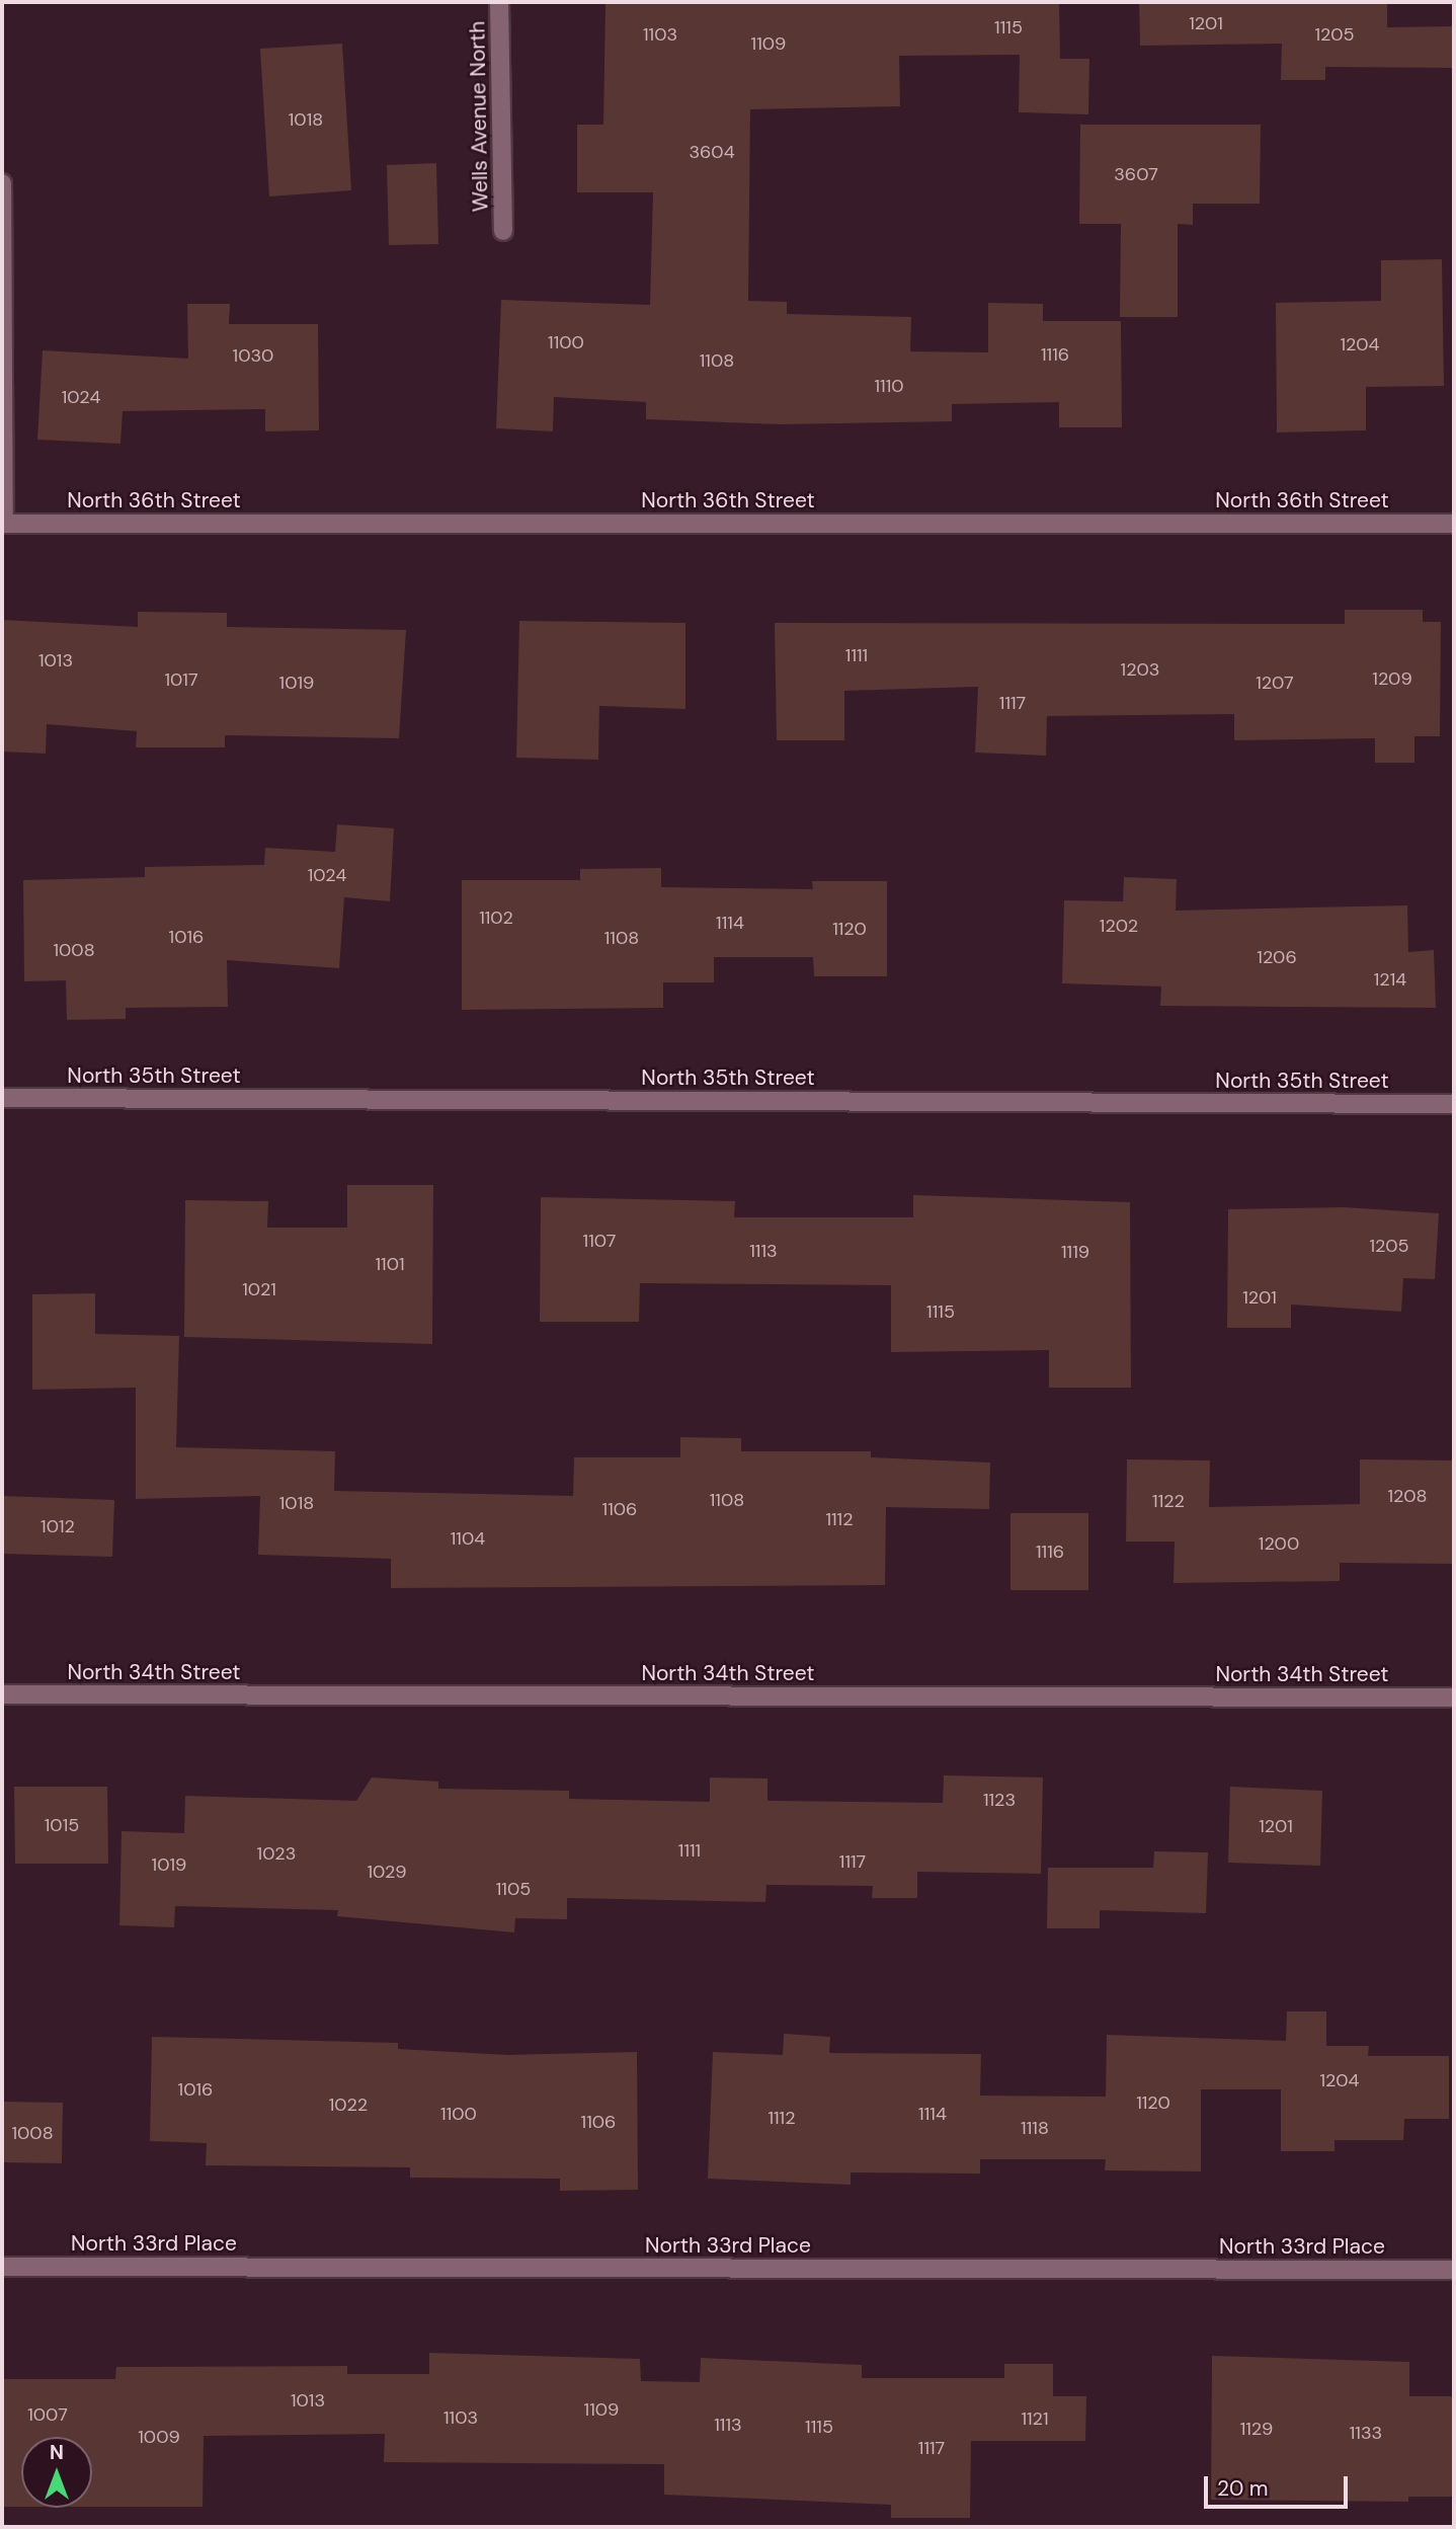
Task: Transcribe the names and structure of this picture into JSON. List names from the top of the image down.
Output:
{
  "streets": {
    "street": [
      "Wells Avenue North",
      "North 36th Street",
      "North 35th Street",
      "North 34th Street",
      "North 33rd Place"
    ]
  },
  "house_numbers": [
    "1201",
    "1115",
    "1103",
    "1205",
    "1109",
    "1018",
    "3604",
    "3607",
    "1100",
    "1204",
    "1116",
    "1030",
    "1108",
    "1110",
    "1024",
    "1111",
    "1013",
    "1203",
    "1209",
    "1017",
    "1019",
    "1207",
    "1117",
    "1024",
    "1102",
    "1114",
    "1202",
    "1120",
    "1016",
    "1108",
    "1008",
    "1206",
    "1214",
    "1107",
    "1205",
    "1113",
    "1119",
    "1101",
    "1021",
    "1201",
    "1115",
    "1208",
    "1108",
    "1122",
    "1018",
    "1106",
    "1112",
    "1012",
    "1104",
    "1200",
    "1116",
    "1123",
    "1015",
    "1201",
    "1111",
    "1023",
    "1117",
    "1019",
    "1029",
    "1105",
    "1204",
    "1016",
    "1120",
    "1022",
    "1100",
    "1114",
    "1112",
    "1106",
    "1118",
    "1008",
    "1013",
    "1109",
    "1007",
    "1103",
    "1121",
    "1113",
    "1115",
    "1129",
    "1133",
    "1009",
    "1117"
  ],
  "scale_bar": "20 m",
  "north": "top"
}
